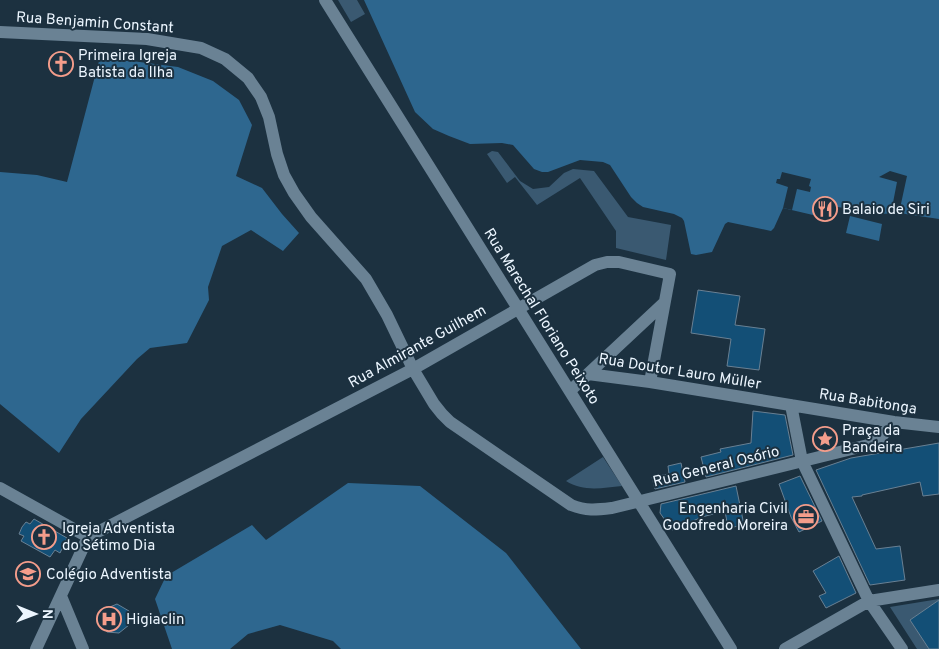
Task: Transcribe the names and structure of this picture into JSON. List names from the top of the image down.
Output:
{
  "streets": {
    "street": [
      "Rua Benjamin Constant",
      "Rua Marechal Floriano Peixoto",
      "Rua Almirante Guilhem",
      "Rua Doutor Lauro Müller",
      "Rua Babitonga",
      "Rua General Osório"
    ]
  },
  "crossings": [
    ["Rua Benjamin Constant", "Rua Marechal Floriano Peixoto"],
    ["Rua Benjamin Constant", "Rua Almirante Guilhem"],
    ["Rua Benjamin Constant", "Rua General Osório"],
    ["Rua Marechal Floriano Peixoto", "Rua Almirante Guilhem"],
    ["Rua Marechal Floriano Peixoto", "Rua Doutor Lauro Müller"],
    ["Rua Marechal Floriano Peixoto", "Rua General Osório"],
    ["Rua Almirante Guilhem", "Rua Doutor Lauro Müller"],
    ["Rua Doutor Lauro Müller", "Rua Babitonga"]
  ],
  "places": {
    "church": ["Primeira Igreja Batista da Ilha", "Igreja Adventista do Sétimo Dia"],
    "restaurant": ["Balaio de Siri"],
    "place": ["Praça da Bandeira"],
    "office": ["Engenharia Civil Godofredo Moreira"],
    "school or university": ["Colégio Adventista"],
    "hospital": ["Higiaclin"]
  },
  "north": "right"
}
